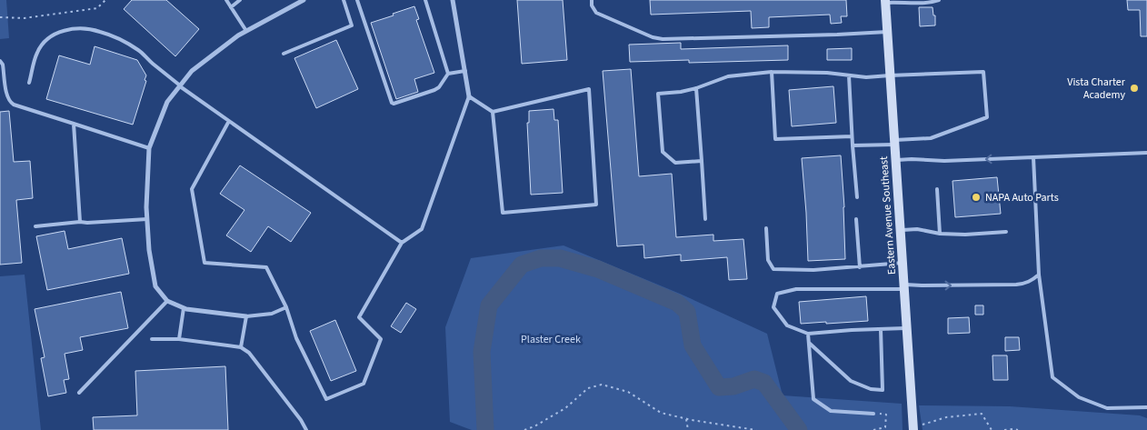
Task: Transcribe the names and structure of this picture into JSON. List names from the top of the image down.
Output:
{
  "streets": {
    "main road": ["Eastern Avenue Southeast"]
  },
  "parks": ["Plaster Creek"],
  "places": ["Vista Charter Academy", "NAPA Auto Parts"]
}
